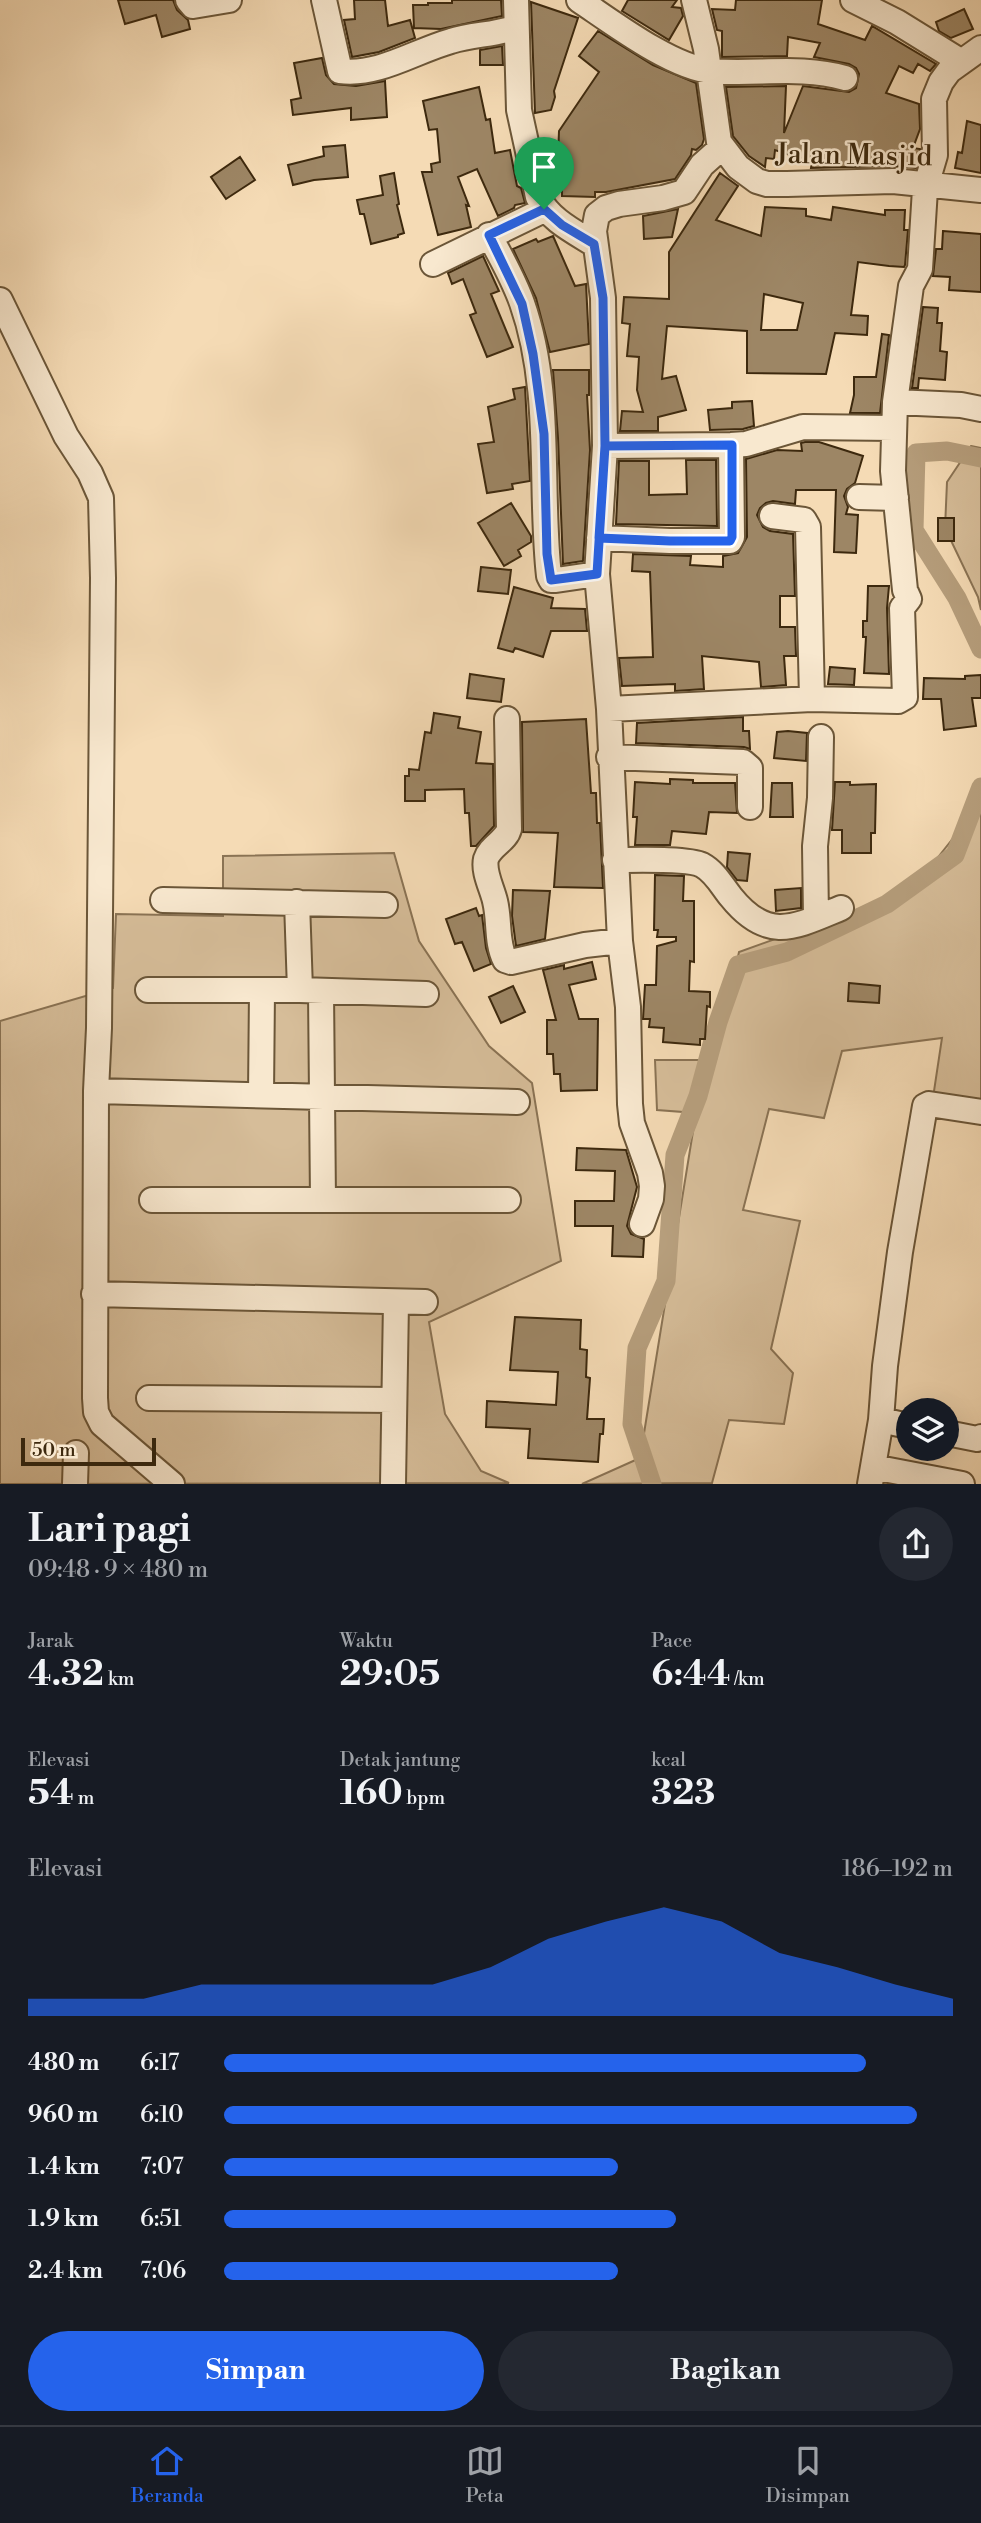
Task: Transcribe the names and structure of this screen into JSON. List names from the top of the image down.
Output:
{
  "streets": {
    "street": ["Jalan Masjid"]
  },
  "scale_bar": "50 m",
  "page": {
    "scale": "50 m",
    "heading": ["Lari pagi", "09:48 · 9 × 480 m"],
    "stats": [
      ["Jarak", "4.32 km"],
      ["Waktu", "29:05"],
      ["Pace", "6:44 /km"],
      ["Elevasi", "54 m"],
      ["Detak jantung", "160 bpm"],
      ["kcal", "323"]
    ],
    "chart": ["Elevasi", "186–192 m"],
    "list": [
      {
        "name": "480 m",
        "note": "6:17"
      },
      {
        "name": "960 m",
        "note": "6:10"
      },
      {
        "name": "1.4 km",
        "note": "7:07"
      },
      {
        "name": "1.9 km",
        "note": "6:51"
      },
      {
        "name": "2.4 km",
        "note": "7:06"
      }
    ],
    "buttons": ["Simpan", "Bagikan"],
    "tabs": ["Beranda", "Peta", "Disimpan"]
  }
}
